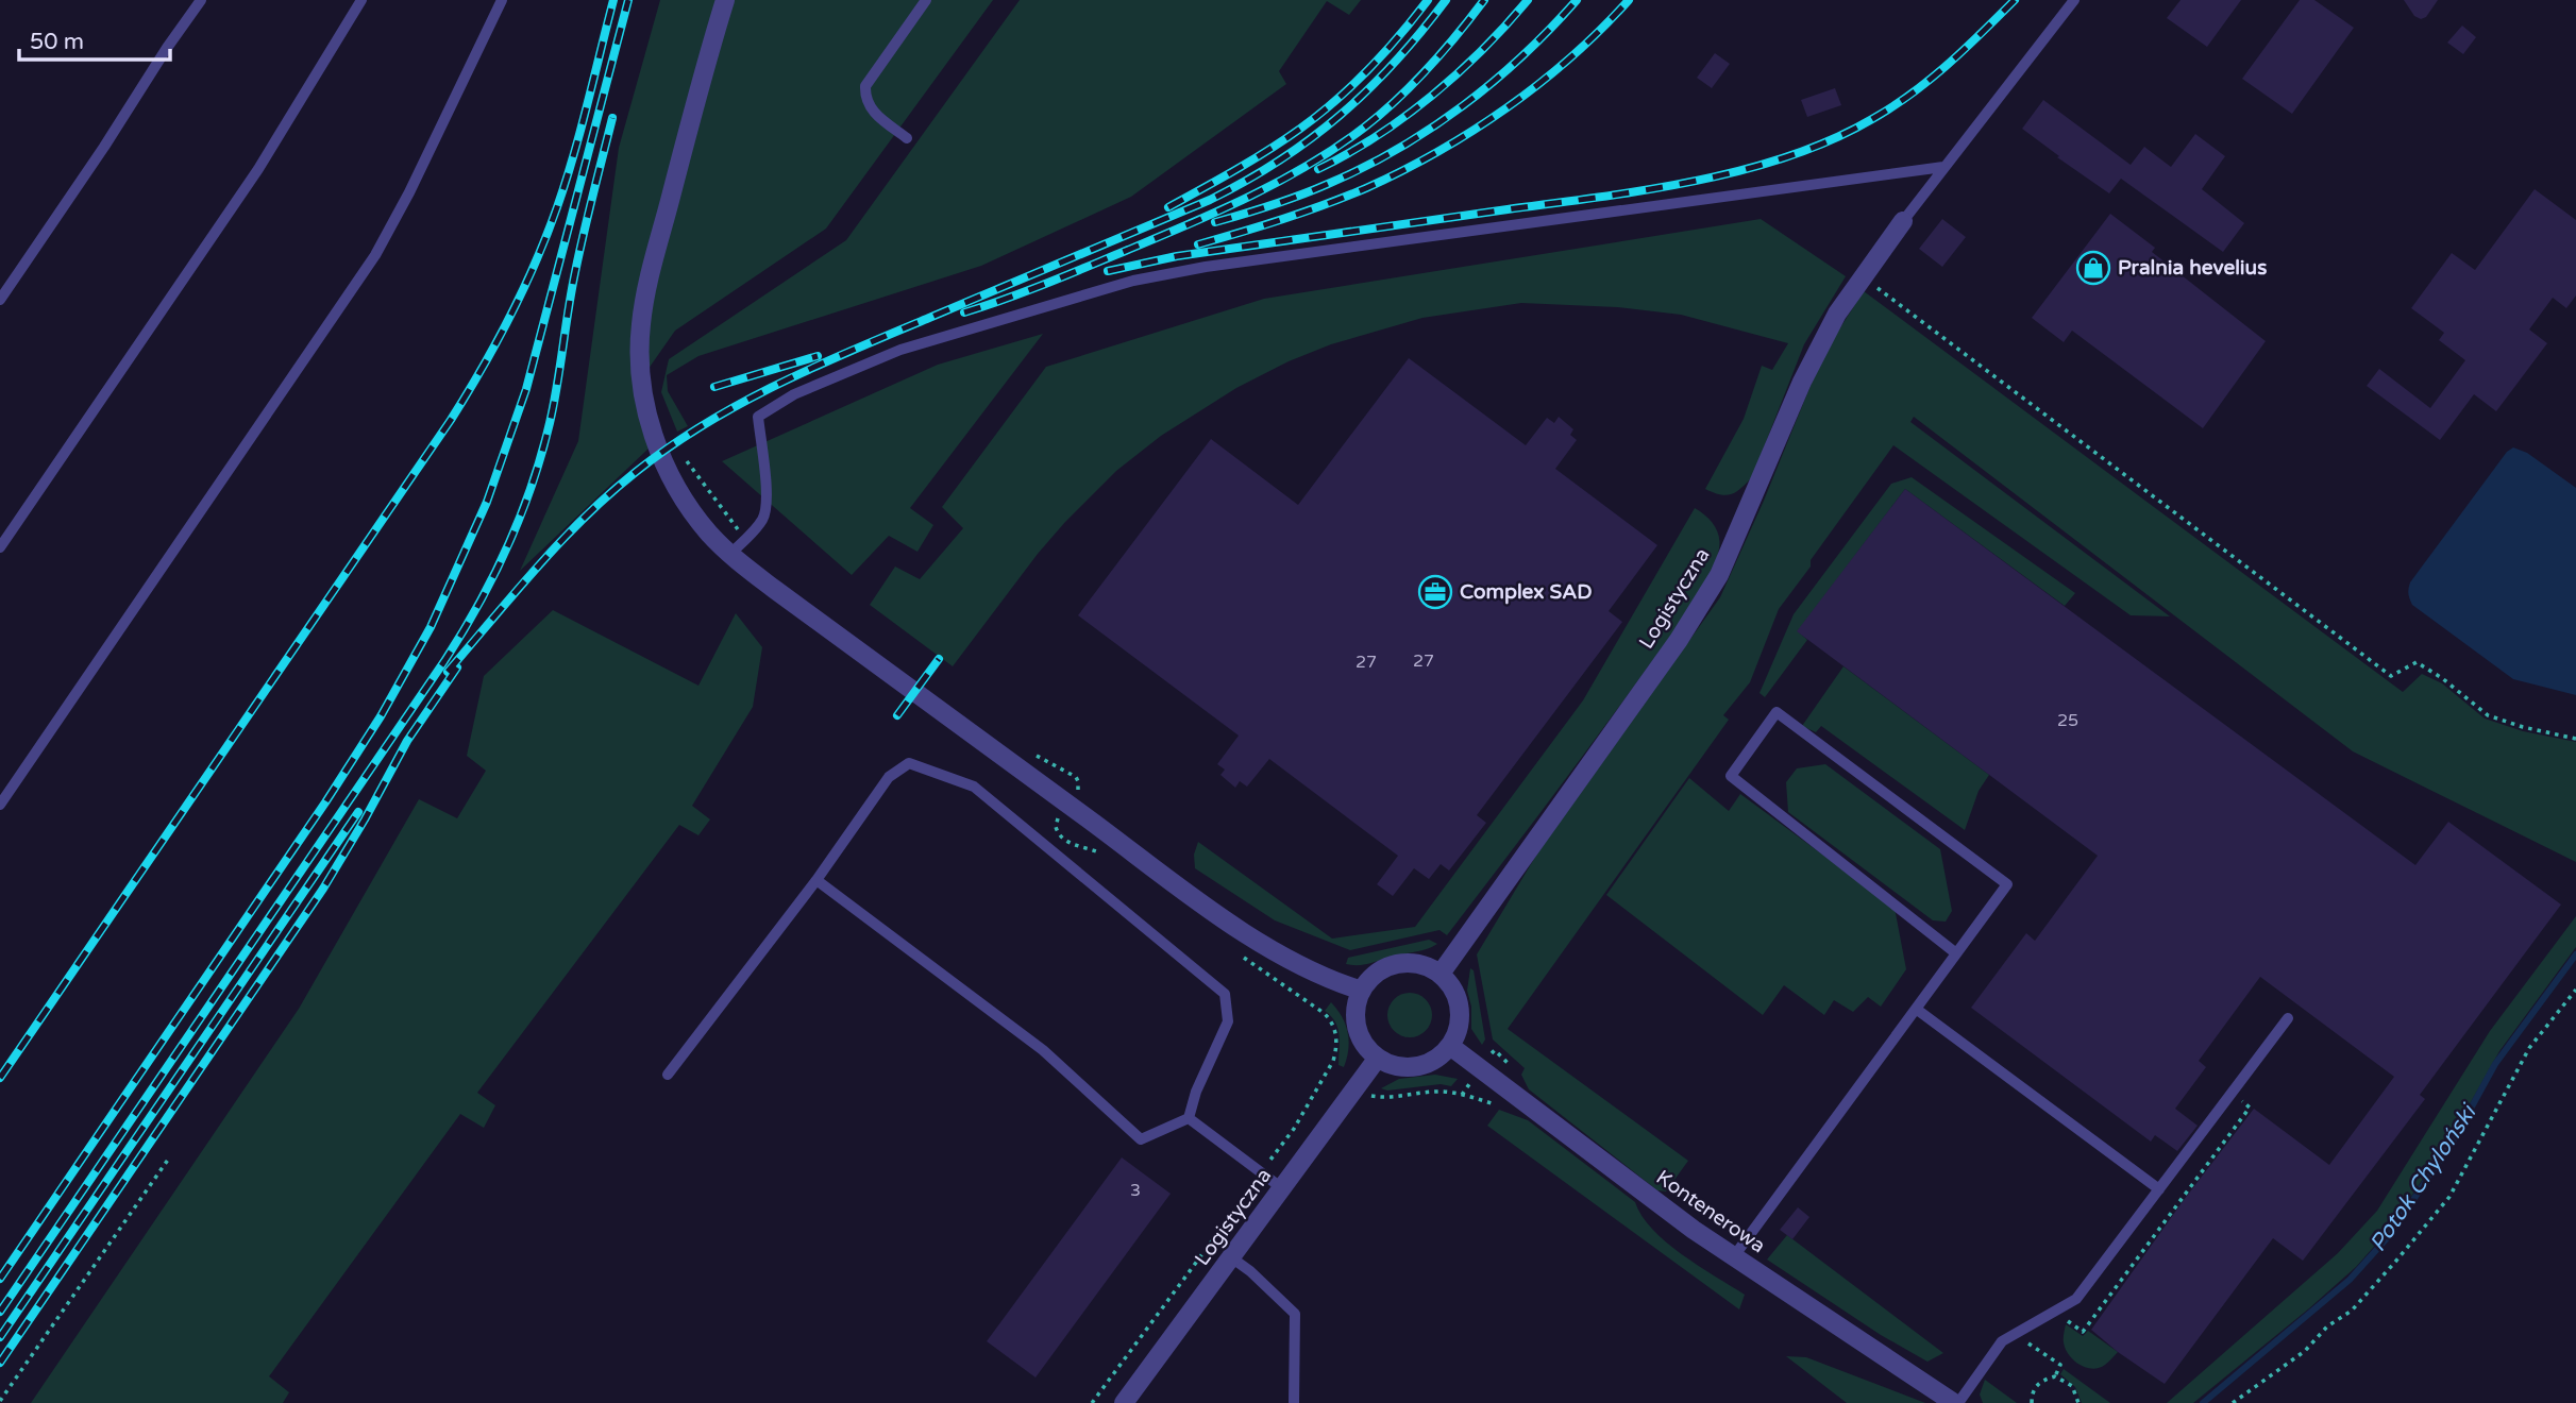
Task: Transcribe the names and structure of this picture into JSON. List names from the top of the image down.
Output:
{
  "streets": {
    "street": ["Logistyczna", "Kontenerowa"]
  },
  "crossings": [
    ["Logistyczna", "Kontenerowa"]
  ],
  "water": ["Potok Chyloński"],
  "places": {
    "shop": ["Pralnia hevelius"],
    "office": ["Complex SAD"]
  },
  "house_numbers": [
    "27",
    "27",
    "25",
    "3"
  ],
  "scale_bar": "50 m"
}
